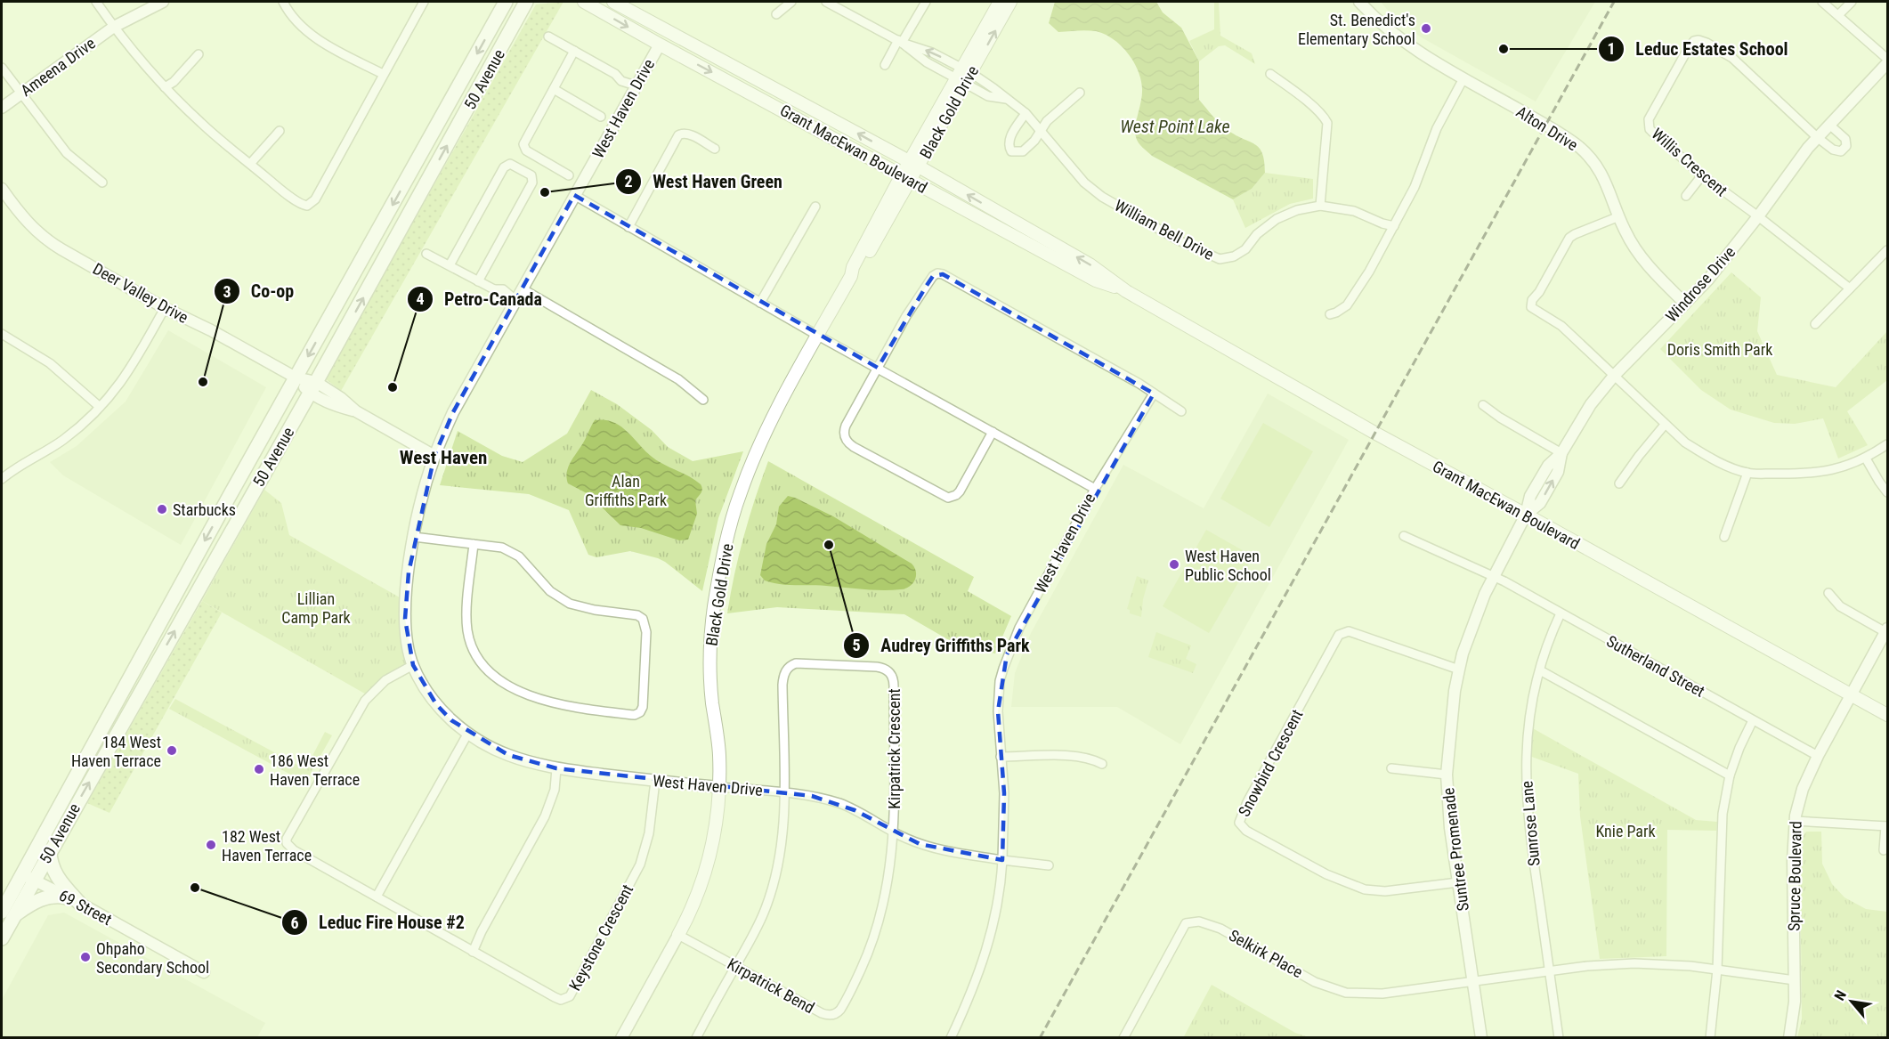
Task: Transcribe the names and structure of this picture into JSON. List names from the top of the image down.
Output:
{
  "streets": {
    "main road": ["50 Avenue", "Black Gold Drive", "Grant MacEwan Boulevard"],
    "street": [
      "Ameena Drive",
      "West Haven Drive",
      "Alton Drive",
      "Willis Crescent",
      "William Bell Drive",
      "Windrose Drive",
      "Deer Valley Drive",
      "Sutherland Street",
      "Kirpatrick Crescent",
      "Snowbird Crescent",
      "Sunrose Lane",
      "Suntree Promenade",
      "Spruce Boulevard",
      "69 Street",
      "Keystone Crescent",
      "Selkirk Place",
      "Kirpatrick Bend"
    ]
  },
  "crossings": [
    ["50 Avenue", "Deer Valley Drive"],
    ["50 Avenue", "69 Street"],
    ["West Haven Drive", "Black Gold Drive"],
    ["West Haven Drive", "Grant MacEwan Boulevard"],
    ["West Haven Drive", "Kirpatrick Crescent"],
    ["West Haven Drive", "Keystone Crescent"],
    ["West Haven Drive", "Kirpatrick Bend"],
    ["Black Gold Drive", "Grant MacEwan Boulevard"],
    ["Black Gold Drive", "William Bell Drive"],
    ["Black Gold Drive", "Kirpatrick Bend"],
    ["Alton Drive", "Windrose Drive"],
    ["Grant MacEwan Boulevard", "Windrose Drive"],
    ["Grant MacEwan Boulevard", "Suntree Promenade"],
    ["Grant MacEwan Boulevard", "Spruce Boulevard"],
    ["Willis Crescent", "Windrose Drive"],
    ["Windrose Drive", "Suntree Promenade"],
    ["Sutherland Street", "Sunrose Lane"],
    ["Sutherland Street", "Suntree Promenade"],
    ["Sutherland Street", "Spruce Boulevard"],
    ["Kirpatrick Crescent", "Kirpatrick Bend"],
    ["Snowbird Crescent", "Suntree Promenade"],
    ["Suntree Promenade", "Selkirk Place"]
  ],
  "districts": ["West Haven"],
  "water": ["West Point Lake"],
  "parks": [
    "Doris Smith Park",
    "Alan Griffiths Park",
    "Lillian Camp Park",
    "Knie Park"
  ],
  "places": [
    "St. Benedict's Elementary School",
    "Leduc Estates School",
    "West Haven Green",
    "Co-op",
    "Petro-Canada",
    "Starbucks",
    "Audrey Griffiths Park",
    "West Haven Public School",
    "184 West Haven Terrace",
    "186 West Haven Terrace",
    "182 West Haven Terrace",
    "Leduc Fire House #2",
    "Ohpaho Secondary School"
  ],
  "north": "top left"
}
